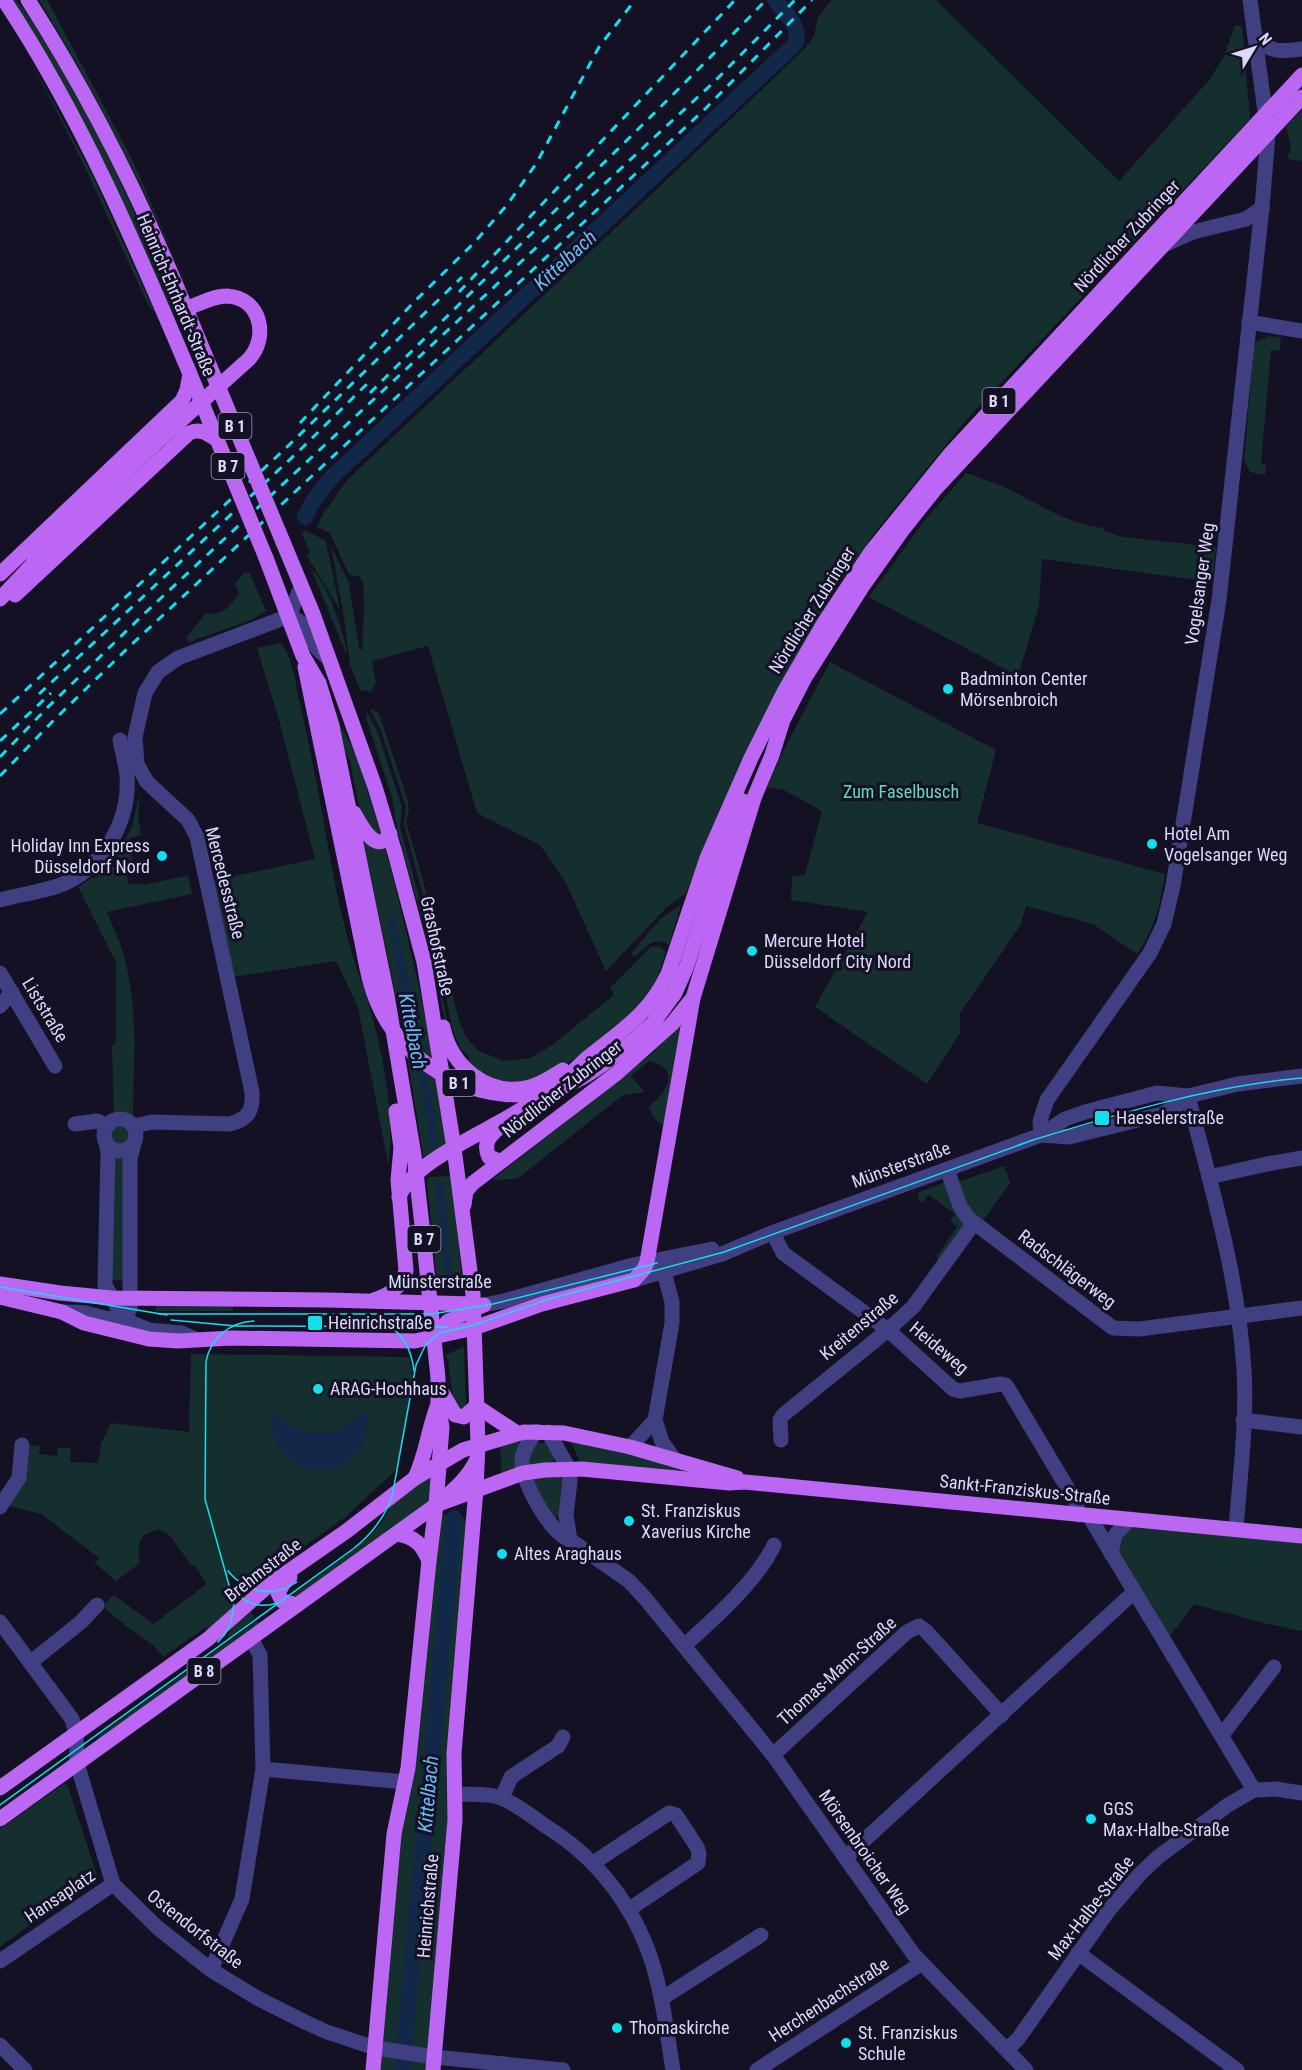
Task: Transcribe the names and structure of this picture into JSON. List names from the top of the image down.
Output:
{
  "streets": {
    "main road": [
      "Nördlicher Zubringer",
      "Heinrich-Ehrhardt-Straße",
      "B 1",
      "B 7",
      "Grashofstraße",
      "Münsterstraße",
      "Sankt-Franziskus-Straße",
      "Brehmstraße",
      "B 8",
      "Heinrichstraße"
    ],
    "street": [
      "Vogelsanger Weg",
      "Mercedesstraße",
      "Liststraße",
      "Radschlägerweg",
      "Kreitenstraße",
      "Heideweg",
      "Thomas-Mann-Straße",
      "Mörsenbroicher Weg",
      "Hansaplatz",
      "Max-Halbe-Straße",
      "Ostendorfstraße",
      "Herchenbachstraße"
    ]
  },
  "crossings": [
    ["Nördlicher Zubringer", "B 1"],
    ["Nördlicher Zubringer", "B 7"],
    ["Nördlicher Zubringer", "Vogelsanger Weg"],
    ["Nördlicher Zubringer", "Grashofstraße"],
    ["Nördlicher Zubringer", "Münsterstraße"],
    ["Heinrich-Ehrhardt-Straße", "B 7"],
    ["Heinrich-Ehrhardt-Straße", "Mercedesstraße"],
    ["Heinrich-Ehrhardt-Straße", "Grashofstraße"],
    ["B 1", "B 7"],
    ["B 1", "Vogelsanger Weg"],
    ["B 1", "Grashofstraße"],
    ["B 7", "Mercedesstraße"],
    ["B 7", "Münsterstraße"],
    ["B 7", "Brehmstraße"],
    ["B 7", "B 8"],
    ["B 7", "Ostendorfstraße"],
    ["Vogelsanger Weg", "Münsterstraße"],
    ["Grashofstraße", "Münsterstraße"],
    ["Grashofstraße", "Heinrichstraße"],
    ["Münsterstraße", "Radschlägerweg"],
    ["Münsterstraße", "Heideweg"],
    ["Münsterstraße", "Heinrichstraße"],
    ["Radschlägerweg", "Kreitenstraße"],
    ["Kreitenstraße", "Heideweg"],
    ["Heideweg", "Sankt-Franziskus-Straße"],
    ["Heideweg", "Max-Halbe-Straße"],
    ["Sankt-Franziskus-Straße", "Brehmstraße"],
    ["Sankt-Franziskus-Straße", "Mörsenbroicher Weg"],
    ["Sankt-Franziskus-Straße", "Heinrichstraße"],
    ["Brehmstraße", "Heinrichstraße"],
    ["B 8", "Ostendorfstraße"],
    ["Thomas-Mann-Straße", "Mörsenbroicher Weg"],
    ["Mörsenbroicher Weg", "Max-Halbe-Straße"],
    ["Mörsenbroicher Weg", "Herchenbachstraße"],
    ["Hansaplatz", "Ostendorfstraße"]
  ],
  "water": ["Kittelbach"],
  "parks": ["Zum Faselbusch"],
  "places": {
    "other": [
      "Badminton Center Mörsenbroich",
      "Hotel Am Vogelsanger Weg",
      "Holiday Inn Express Düsseldorf Nord",
      "Mercure Hotel Düsseldorf City Nord",
      "ARAG-Hochhaus",
      "St. Franziskus Xaverius Kirche",
      "Altes Araghaus",
      "GGS Max-Halbe-Straße",
      "Thomaskirche",
      "St. Franziskus Schule"
    ],
    "transit": ["Haeselerstraße", "Heinrichstraße"]
  },
  "north": "top right"
}
